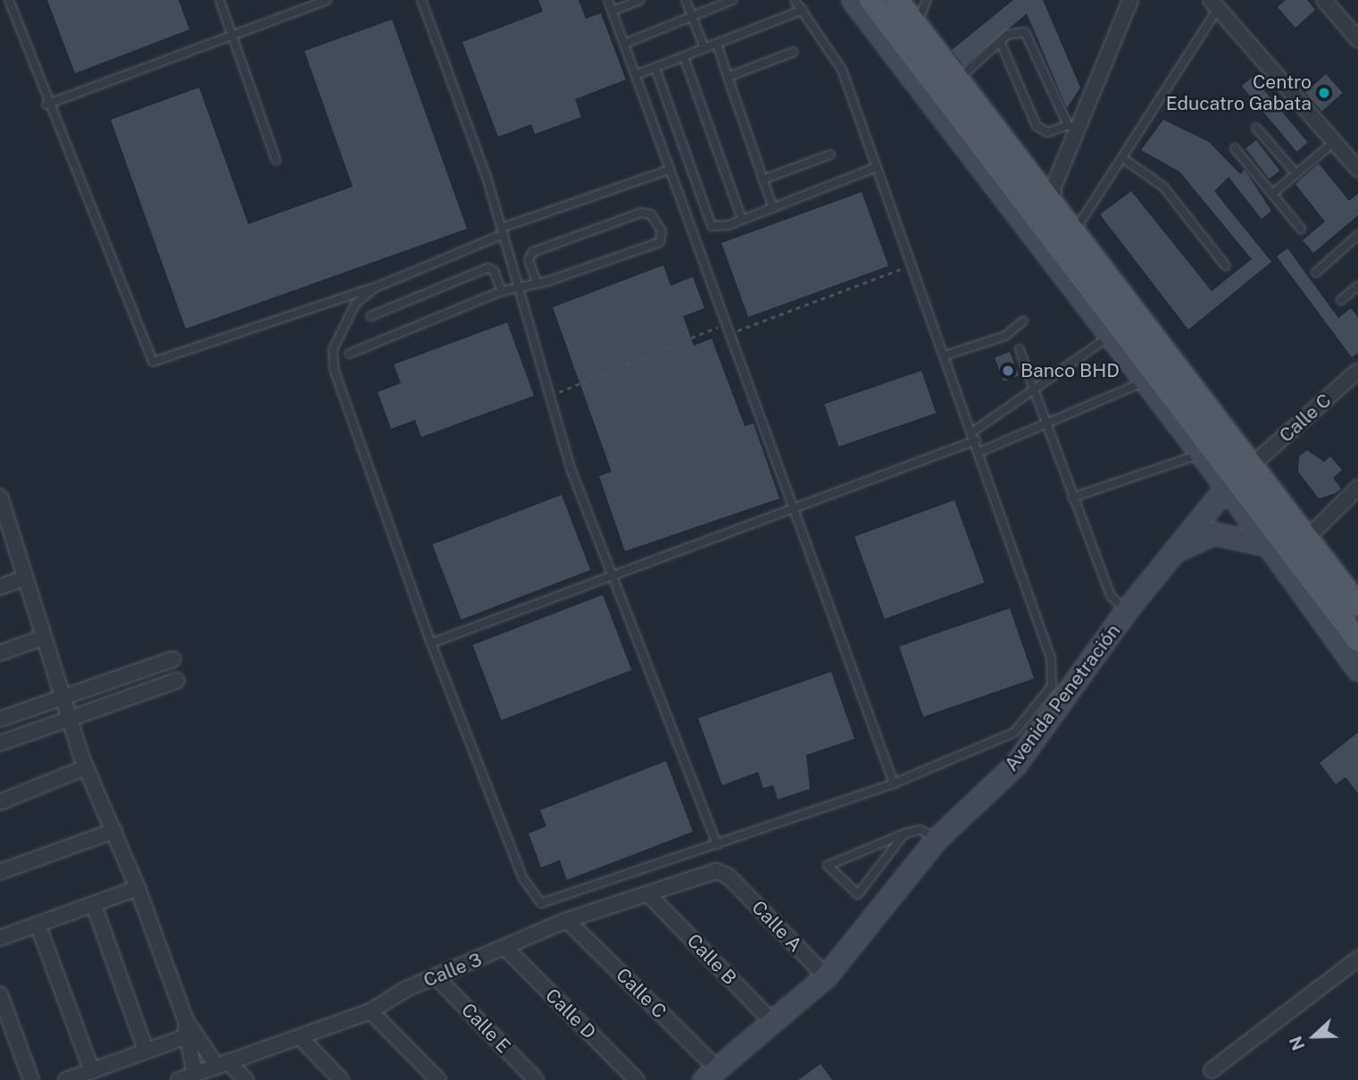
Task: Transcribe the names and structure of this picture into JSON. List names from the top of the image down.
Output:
{
  "streets": {
    "street": [
      "Calle C",
      "Avenida Penetración",
      "Calle A",
      "Calle B",
      "Calle 3",
      "Calle D",
      "Calle E"
    ]
  },
  "crossings": [
    ["Calle C", "Avenida Penetración"],
    ["Calle C", "Calle 3"],
    ["Avenida Penetración", "Calle A"],
    ["Avenida Penetración", "Calle B"],
    ["Calle A", "Calle 3"],
    ["Calle B", "Calle 3"],
    ["Calle 3", "Calle D"],
    ["Calle 3", "Calle E"]
  ],
  "places": ["Centro Educatro Gabata", "Banco BHD"],
  "north": "left"
}
